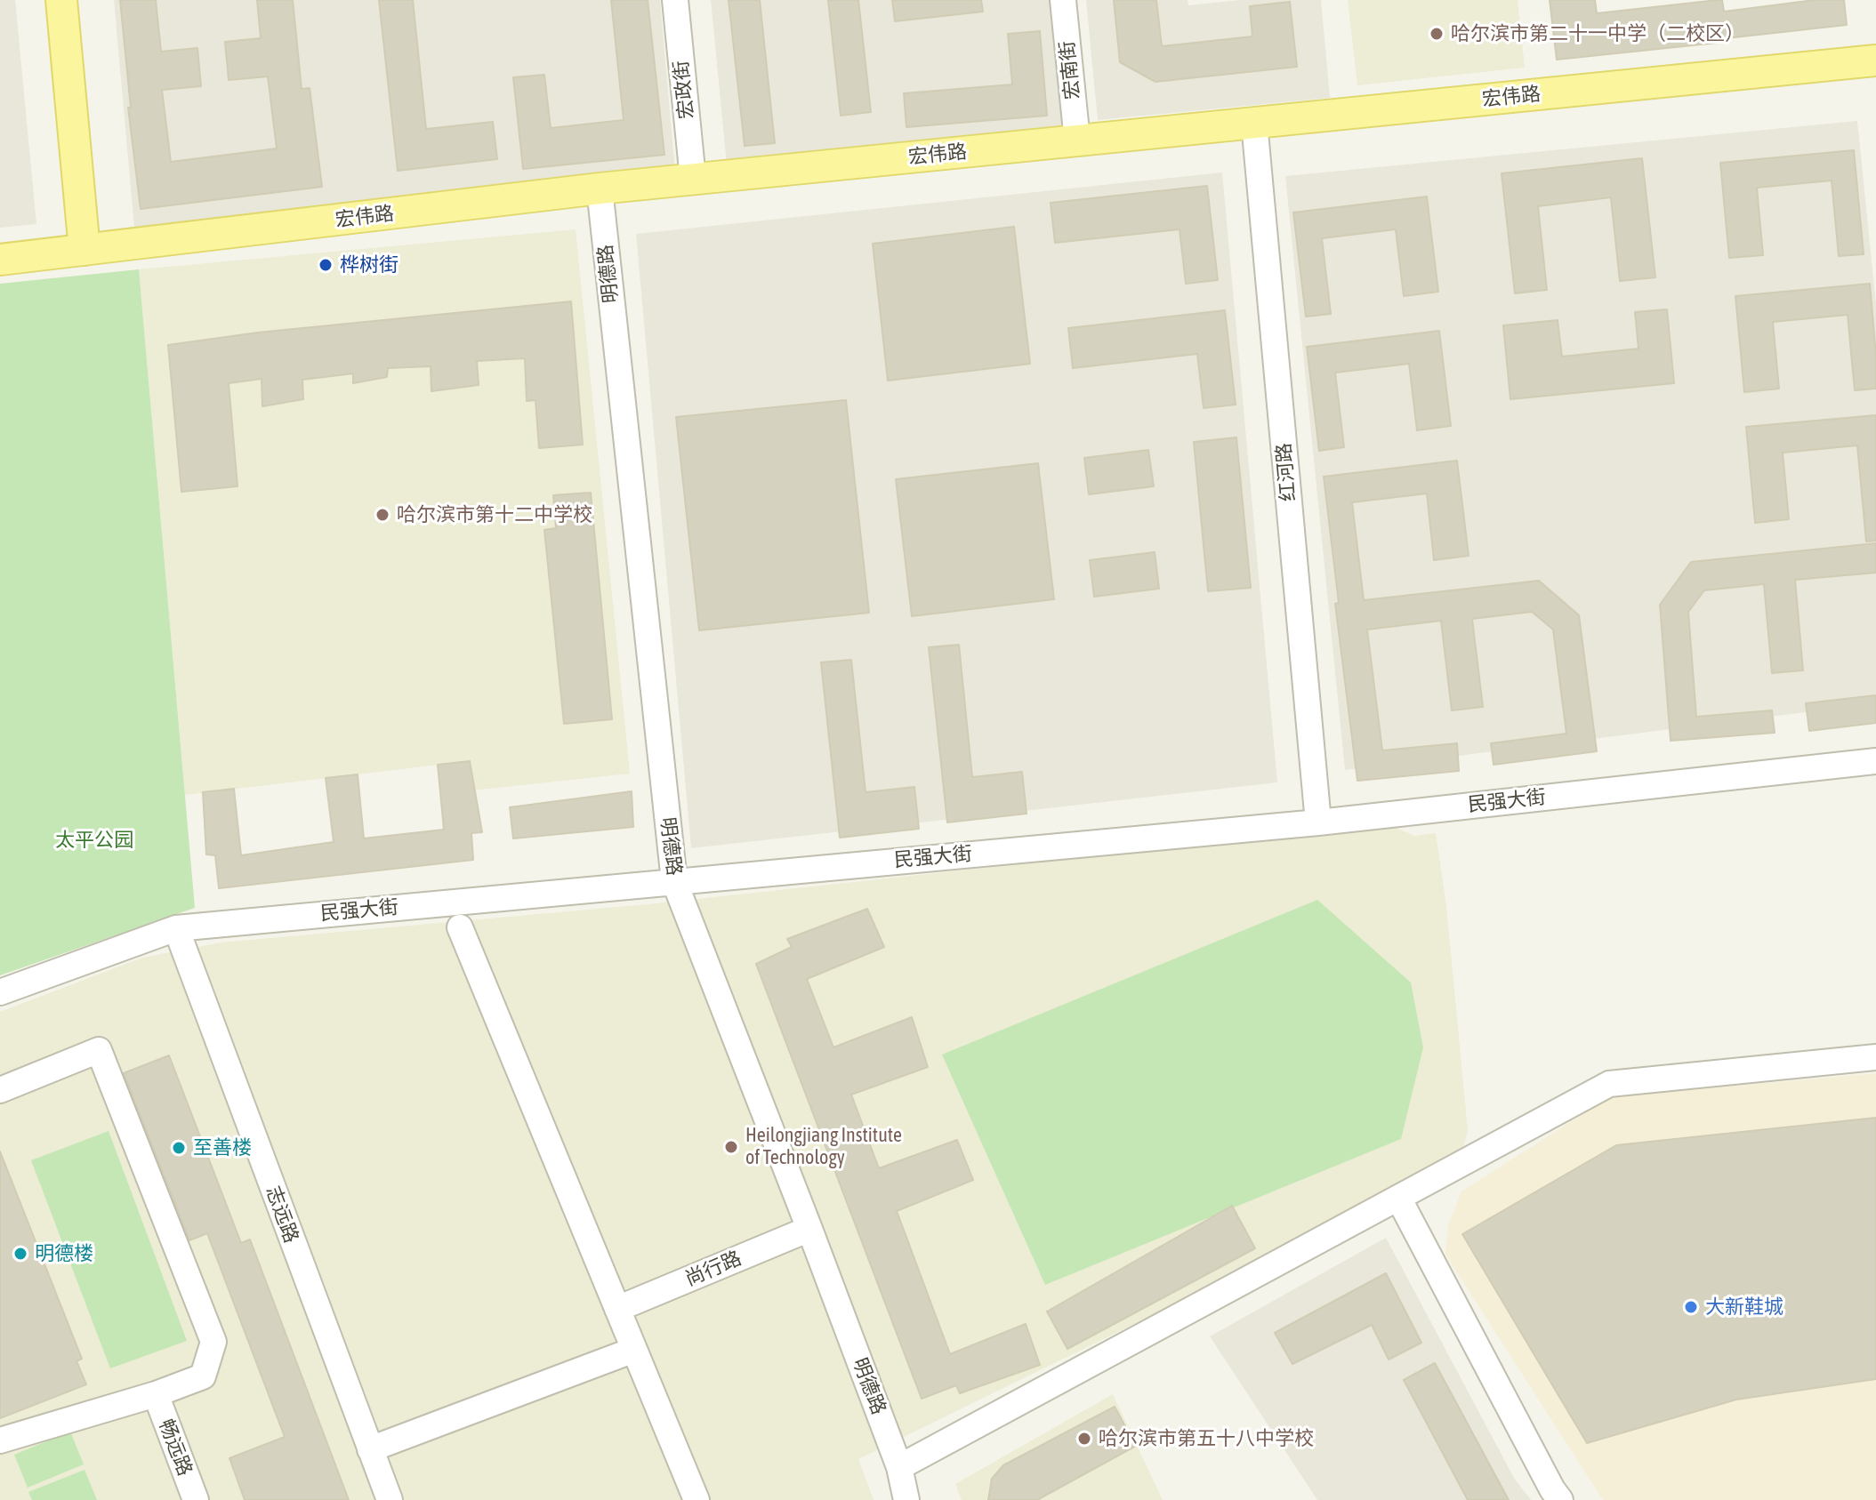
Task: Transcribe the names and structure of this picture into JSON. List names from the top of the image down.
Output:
{
  "streets": {
    "main road": ["宏伟路"],
    "street": [
      "宏南街",
      "宏政街",
      "明德路",
      "红河路",
      "民强大街",
      "志远路",
      "尚行路",
      "畅远路"
    ]
  },
  "crossings": [
    ["宏南街", "宏伟路"],
    ["宏政街", "宏伟路"],
    ["宏伟路", "明德路"],
    ["宏伟路", "红河路"],
    ["明德路", "民强大街"],
    ["明德路", "尚行路"],
    ["红河路", "民强大街"],
    ["民强大街", "志远路"]
  ],
  "parks": ["太平公园"],
  "places": [
    "哈尔滨市第二十一中学（二校区）",
    "桦树街",
    "哈尔滨市第十二中学校",
    "Heilongjiang Institute of Technology",
    "至善楼",
    "明德楼",
    "大新鞋城",
    "哈尔滨市第五十八中学校"
  ]
}
